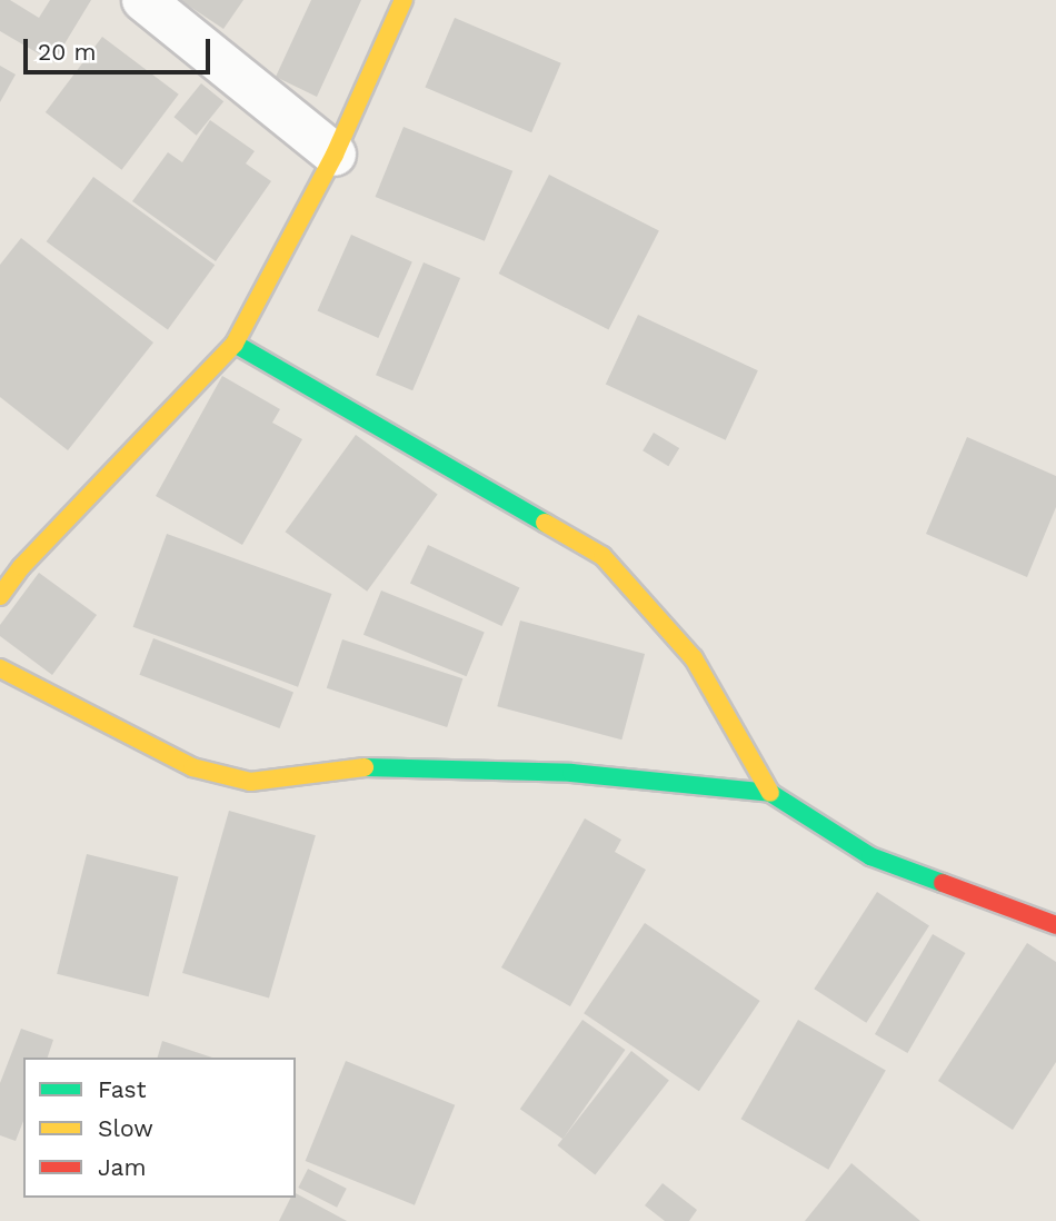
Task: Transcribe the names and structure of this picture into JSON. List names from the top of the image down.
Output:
{
  "legend": ["Fast", "Slow", "Jam"],
  "scale_bar": "20 m"
}
